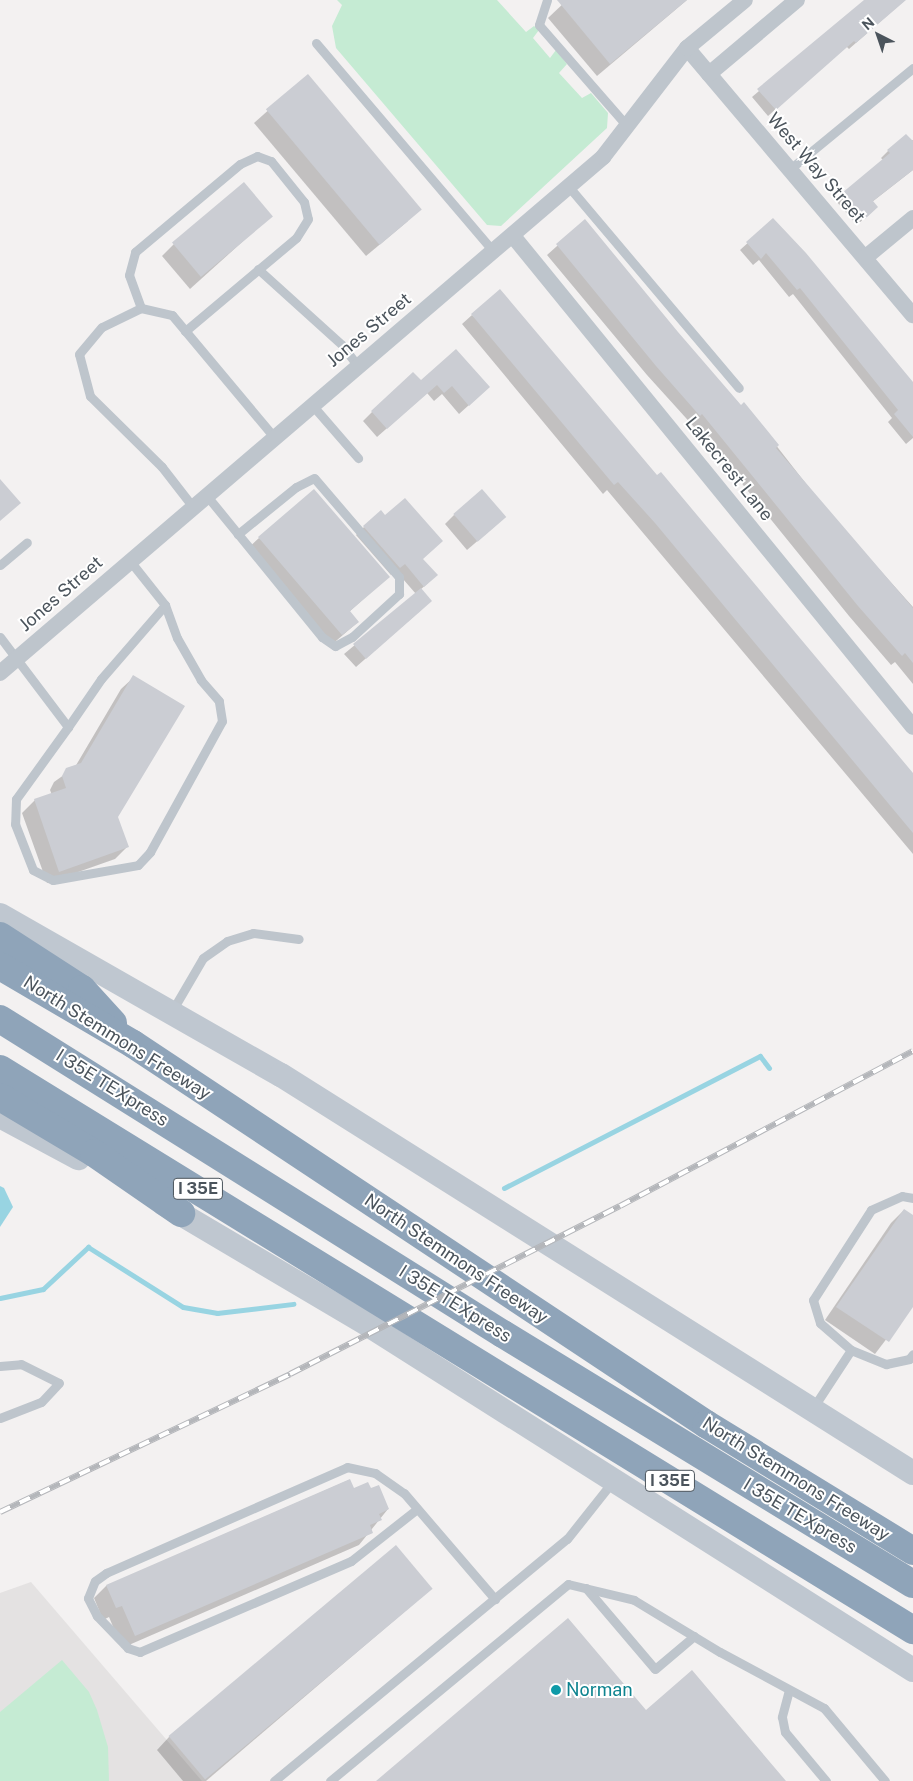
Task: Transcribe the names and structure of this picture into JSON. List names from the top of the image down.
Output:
{
  "streets": {
    "highway": ["North Stemmons Freeway", "I 35E TEXpress", "I 35E"],
    "street": ["West Way Street", "Jones Street", "Lakecrest Lane"]
  },
  "crossings": [
    ["West Way Street", "Jones Street"],
    ["Jones Street", "Lakecrest Lane"]
  ],
  "places": ["Norman"],
  "north": "top left"
}
